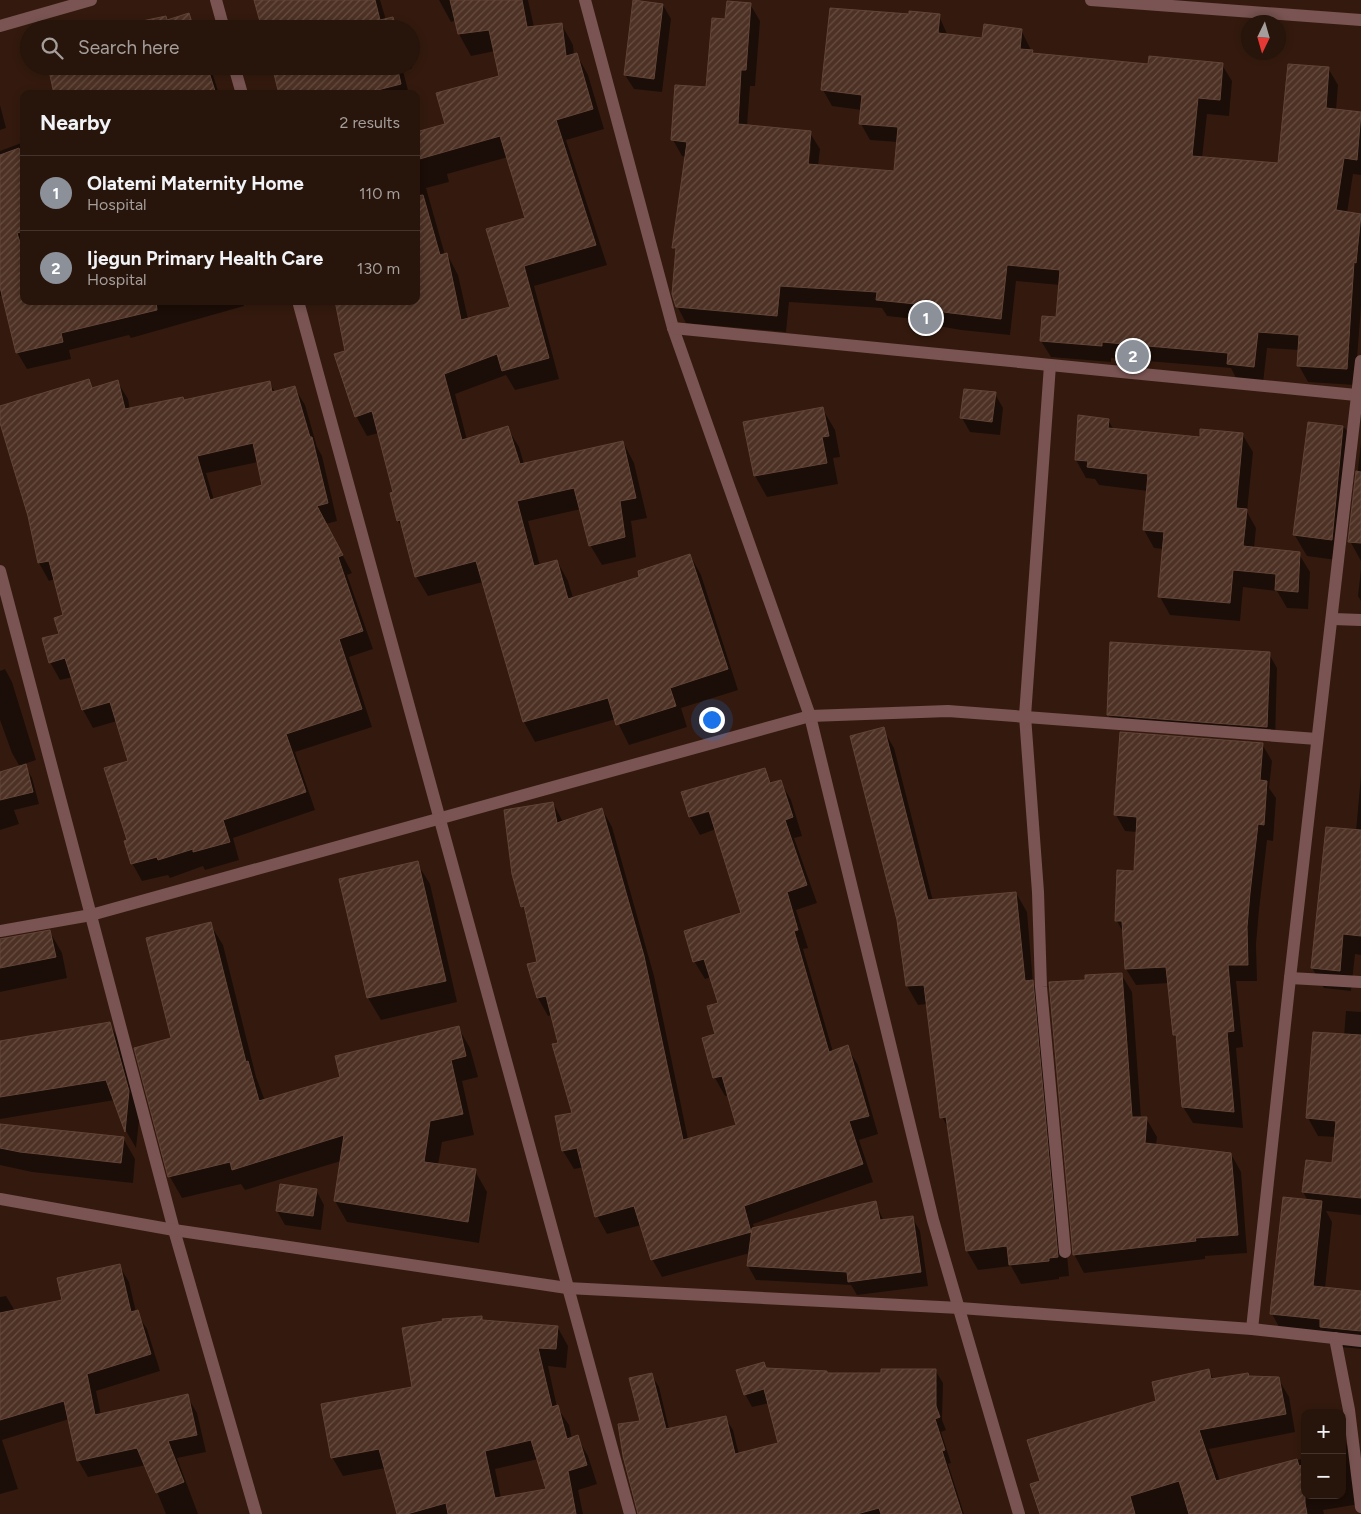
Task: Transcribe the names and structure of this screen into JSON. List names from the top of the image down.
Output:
{
  "north": "bottom",
  "page": {
    "search": "Search here",
    "heading": ["Nearby", "2 results"],
    "list": [
      {
        "mark": "1",
        "name": "Olatemi Maternity Home",
        "note": "Hospital",
        "value": "110 m"
      },
      {
        "mark": "2",
        "name": "Ijegun Primary Health Care",
        "note": "Hospital",
        "value": "130 m"
      }
    ],
    "pins": ["1", "2"],
    "map_buttons": ["+", "−"]
  }
}
